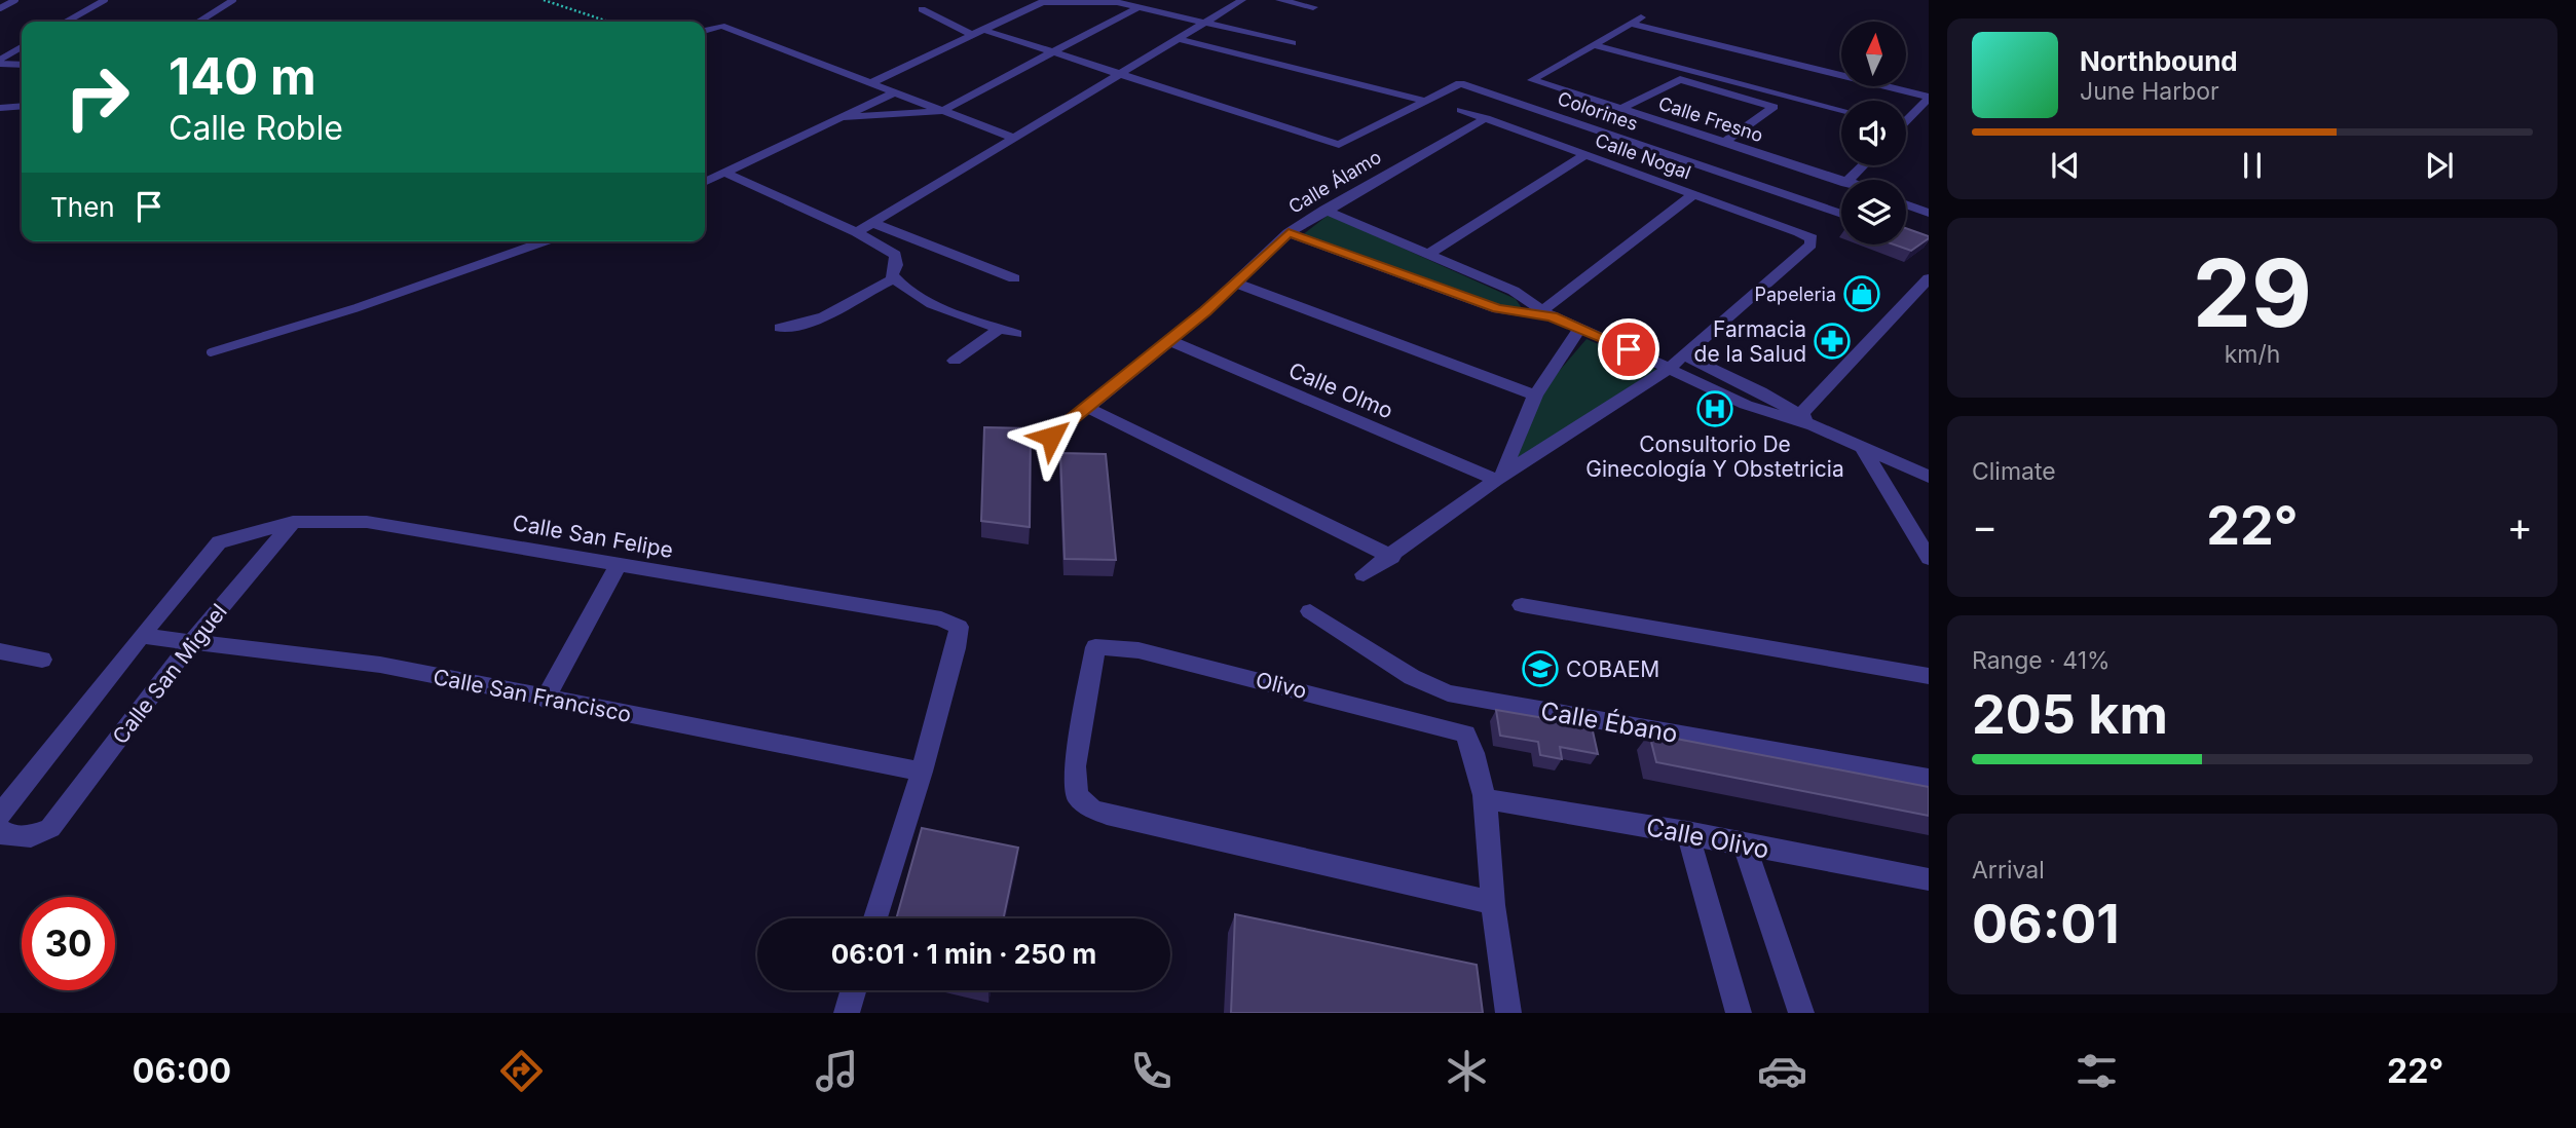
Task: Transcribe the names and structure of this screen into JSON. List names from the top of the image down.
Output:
{
  "streets": {
    "street": [
      "Colorines",
      "Calle Fresno",
      "Calle Nogal",
      "Calle Álamo",
      "Calle Olmo",
      "Calle San Felipe",
      "Calle San Miguel",
      "Olivo",
      "Calle San Francisco",
      "Calle Ébano",
      "Calle Olivo"
    ]
  },
  "crossings": [
    ["Calle Nogal", "Calle Álamo"],
    ["Calle Álamo", "Calle Olmo"],
    ["Calle San Felipe", "Calle San Miguel"],
    ["Calle San Felipe", "Calle San Francisco"],
    ["Calle San Miguel", "Calle San Francisco"],
    ["Olivo", "Calle Olivo"]
  ],
  "places": {
    "shop": ["Papeleria"],
    "pharmacy": ["Farmacia de la Salud"],
    "hospital": ["Consultorio De Ginecología Y Obstetricia"],
    "school or university": ["COBAEM"]
  },
  "north": "top",
  "page": {
    "turn": ["140 m", "Calle Roble"],
    "song": ["Northbound", "June Harbor"],
    "then": "Then",
    "tile": [
      ["29", "km/h"],
      "Climate",
      ["Range · 41%", "205 km"],
      ["Arrival", "06:01"]
    ],
    "heat": ["−", "22°", "+"],
    "limit": "30",
    "trip": "06:01 · 1 min · 250 m",
    "tabs": ["06:00", "22°"]
  }
}
